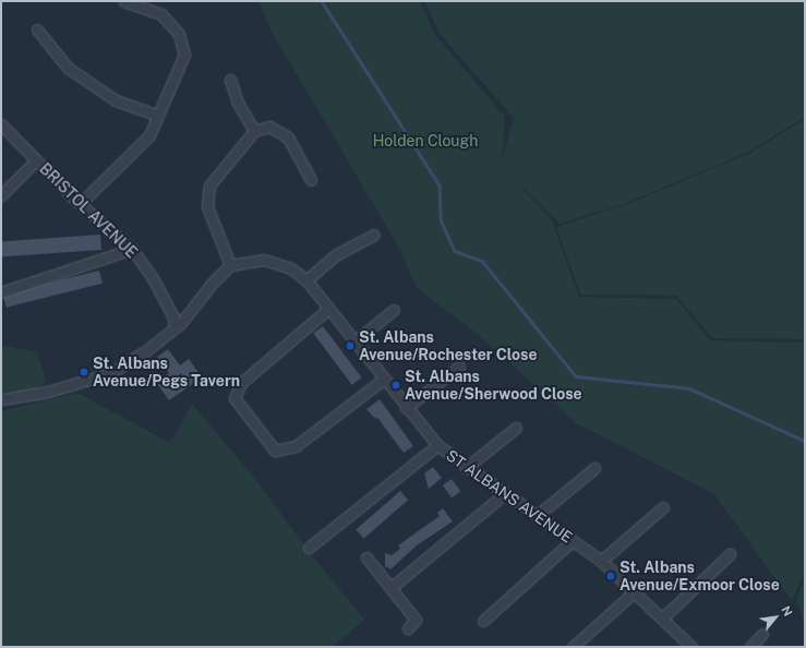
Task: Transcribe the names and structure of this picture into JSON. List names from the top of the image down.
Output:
{
  "streets": {
    "street": ["BRISTOL AVENUE", "ST ALBANS AVENUE"]
  },
  "parks": ["Holden Clough"],
  "places": [
    "St. Albans Avenue/Rochester Close",
    "St. Albans Avenue/Pegs Tavern",
    "St. Albans Avenue/Sherwood Close",
    "St. Albans Avenue/Exmoor Close"
  ],
  "north": "top right"
}
